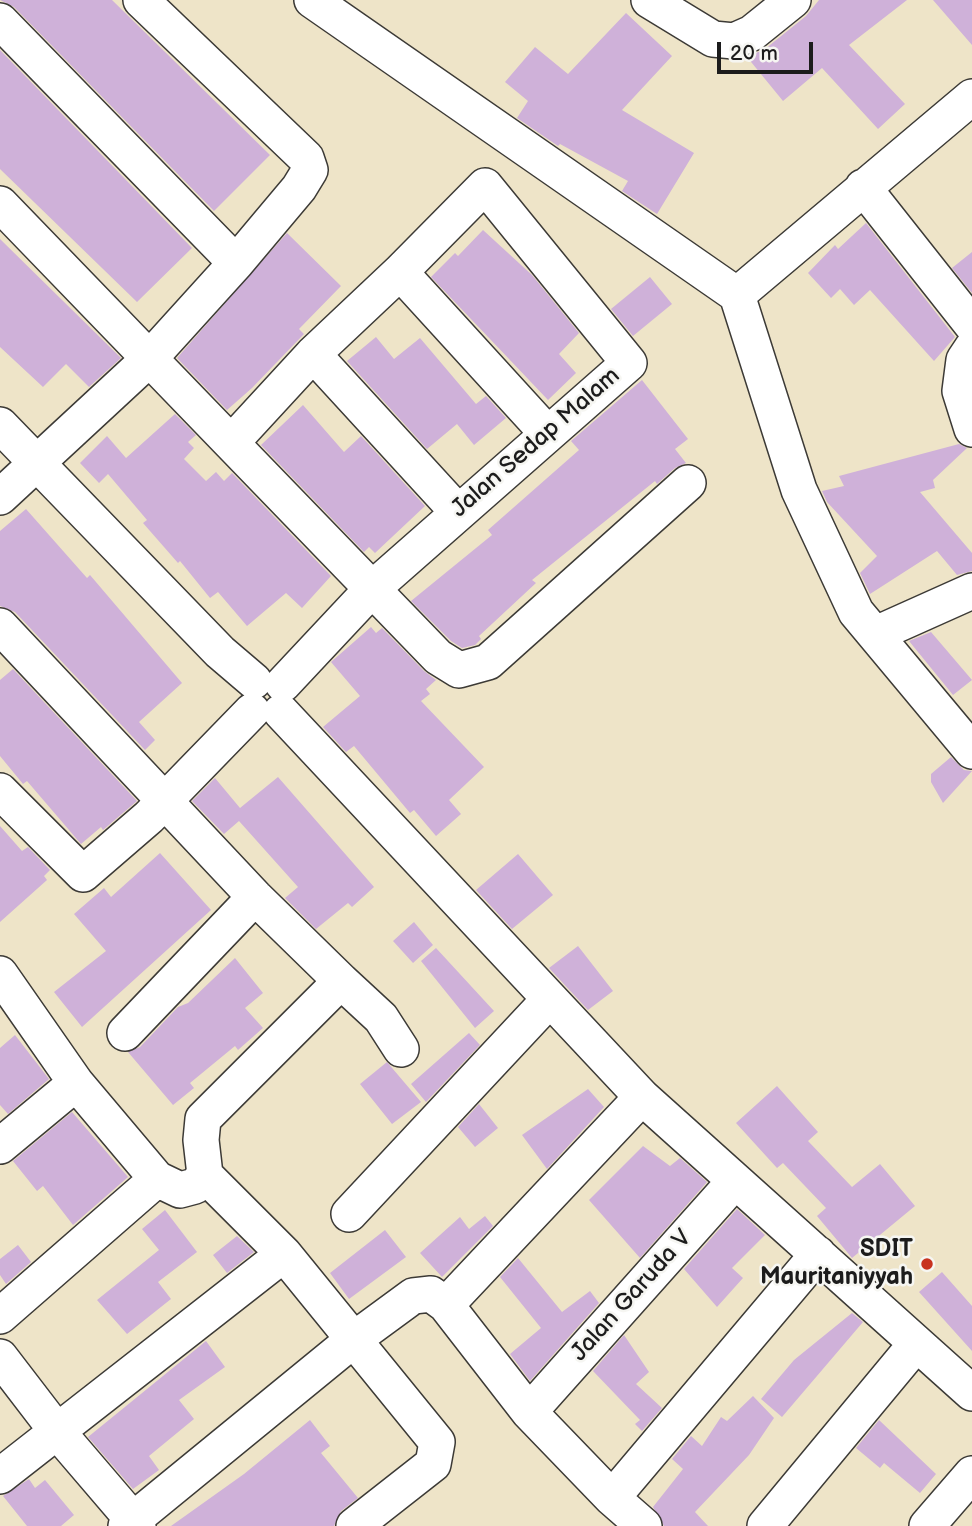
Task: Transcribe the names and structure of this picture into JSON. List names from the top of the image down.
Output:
{
  "streets": {
    "street": ["Jalan Sedap Malam", "Jalan Garuda V"]
  },
  "places": ["SDIT Mauritaniyyah"],
  "scale_bar": "20 m"
}
